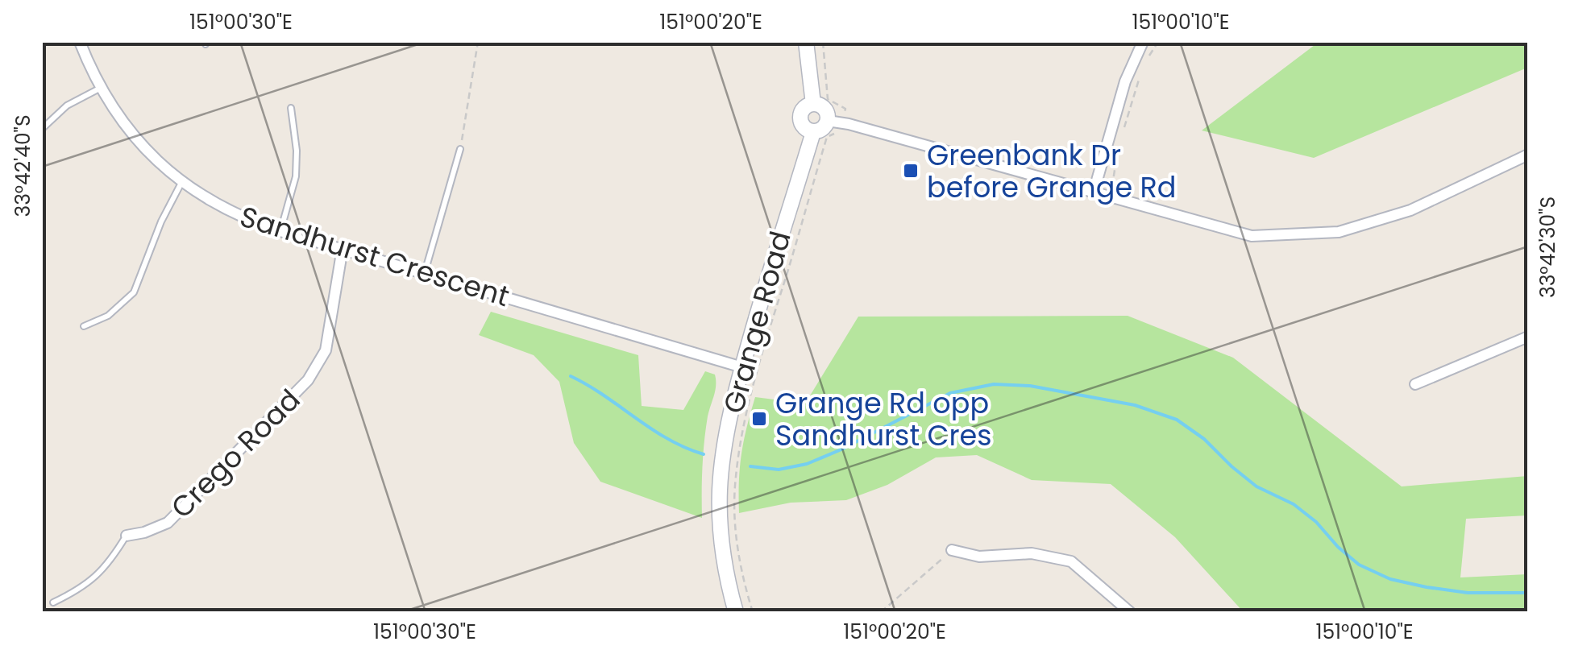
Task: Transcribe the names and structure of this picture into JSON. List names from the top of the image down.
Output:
{
  "streets": {
    "street": ["Sandhurst Crescent", "Grange Road", "Crego Road"]
  },
  "crossings": [
    ["Sandhurst Crescent", "Grange Road"],
    ["Sandhurst Crescent", "Crego Road"]
  ],
  "places": {
    "transit": ["Greenbank Dr before Grange Rd", "Grange Rd opp Sandhurst Cres"]
  },
  "coordinates": [
    "151°00'30\"E",
    "151°00'20\"E",
    "151°00'10\"E",
    "33°42'40\"S",
    "33°42'30\"S"
  ]
}
